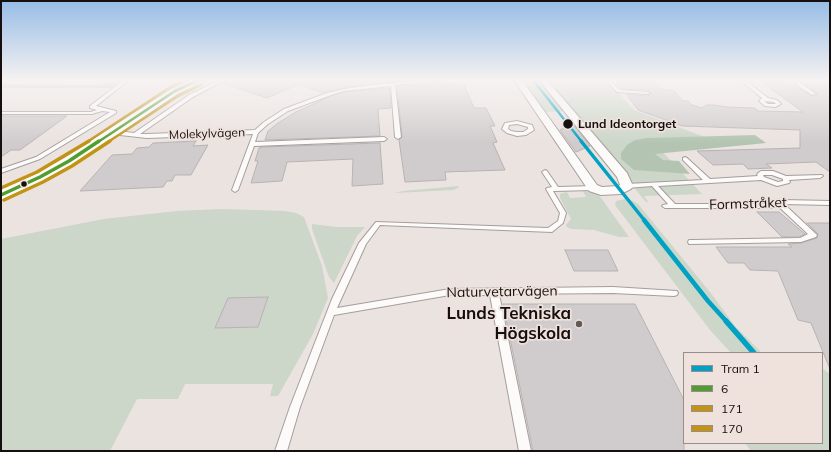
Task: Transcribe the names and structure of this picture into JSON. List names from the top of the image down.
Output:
{
  "streets": {
    "lane": ["Molekylvägen", "Formstråket", "Naturvetarvägen"]
  },
  "places": ["Lund Ideontorget", "Lunds Tekniska Högskola"],
  "lines": [
    "tram line 1",
    "transit line 6",
    "transit line 171",
    "transit line 170"
  ],
  "legend": [
    "Tram 1",
    "6",
    "171",
    "170"
  ]
}
